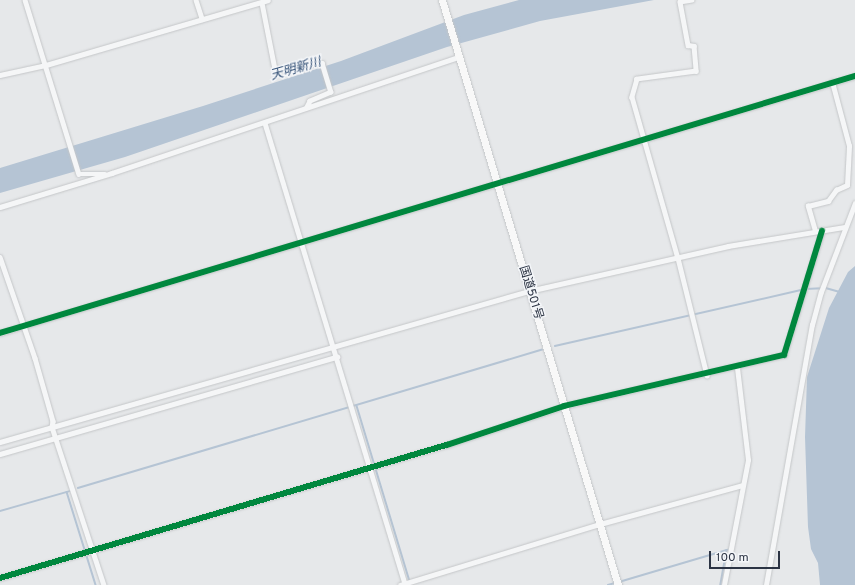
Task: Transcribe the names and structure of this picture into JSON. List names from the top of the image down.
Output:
{
  "streets": {
    "highway": ["国道501号"]
  },
  "water": ["天明新川"],
  "scale_bar": "100 m"
}
